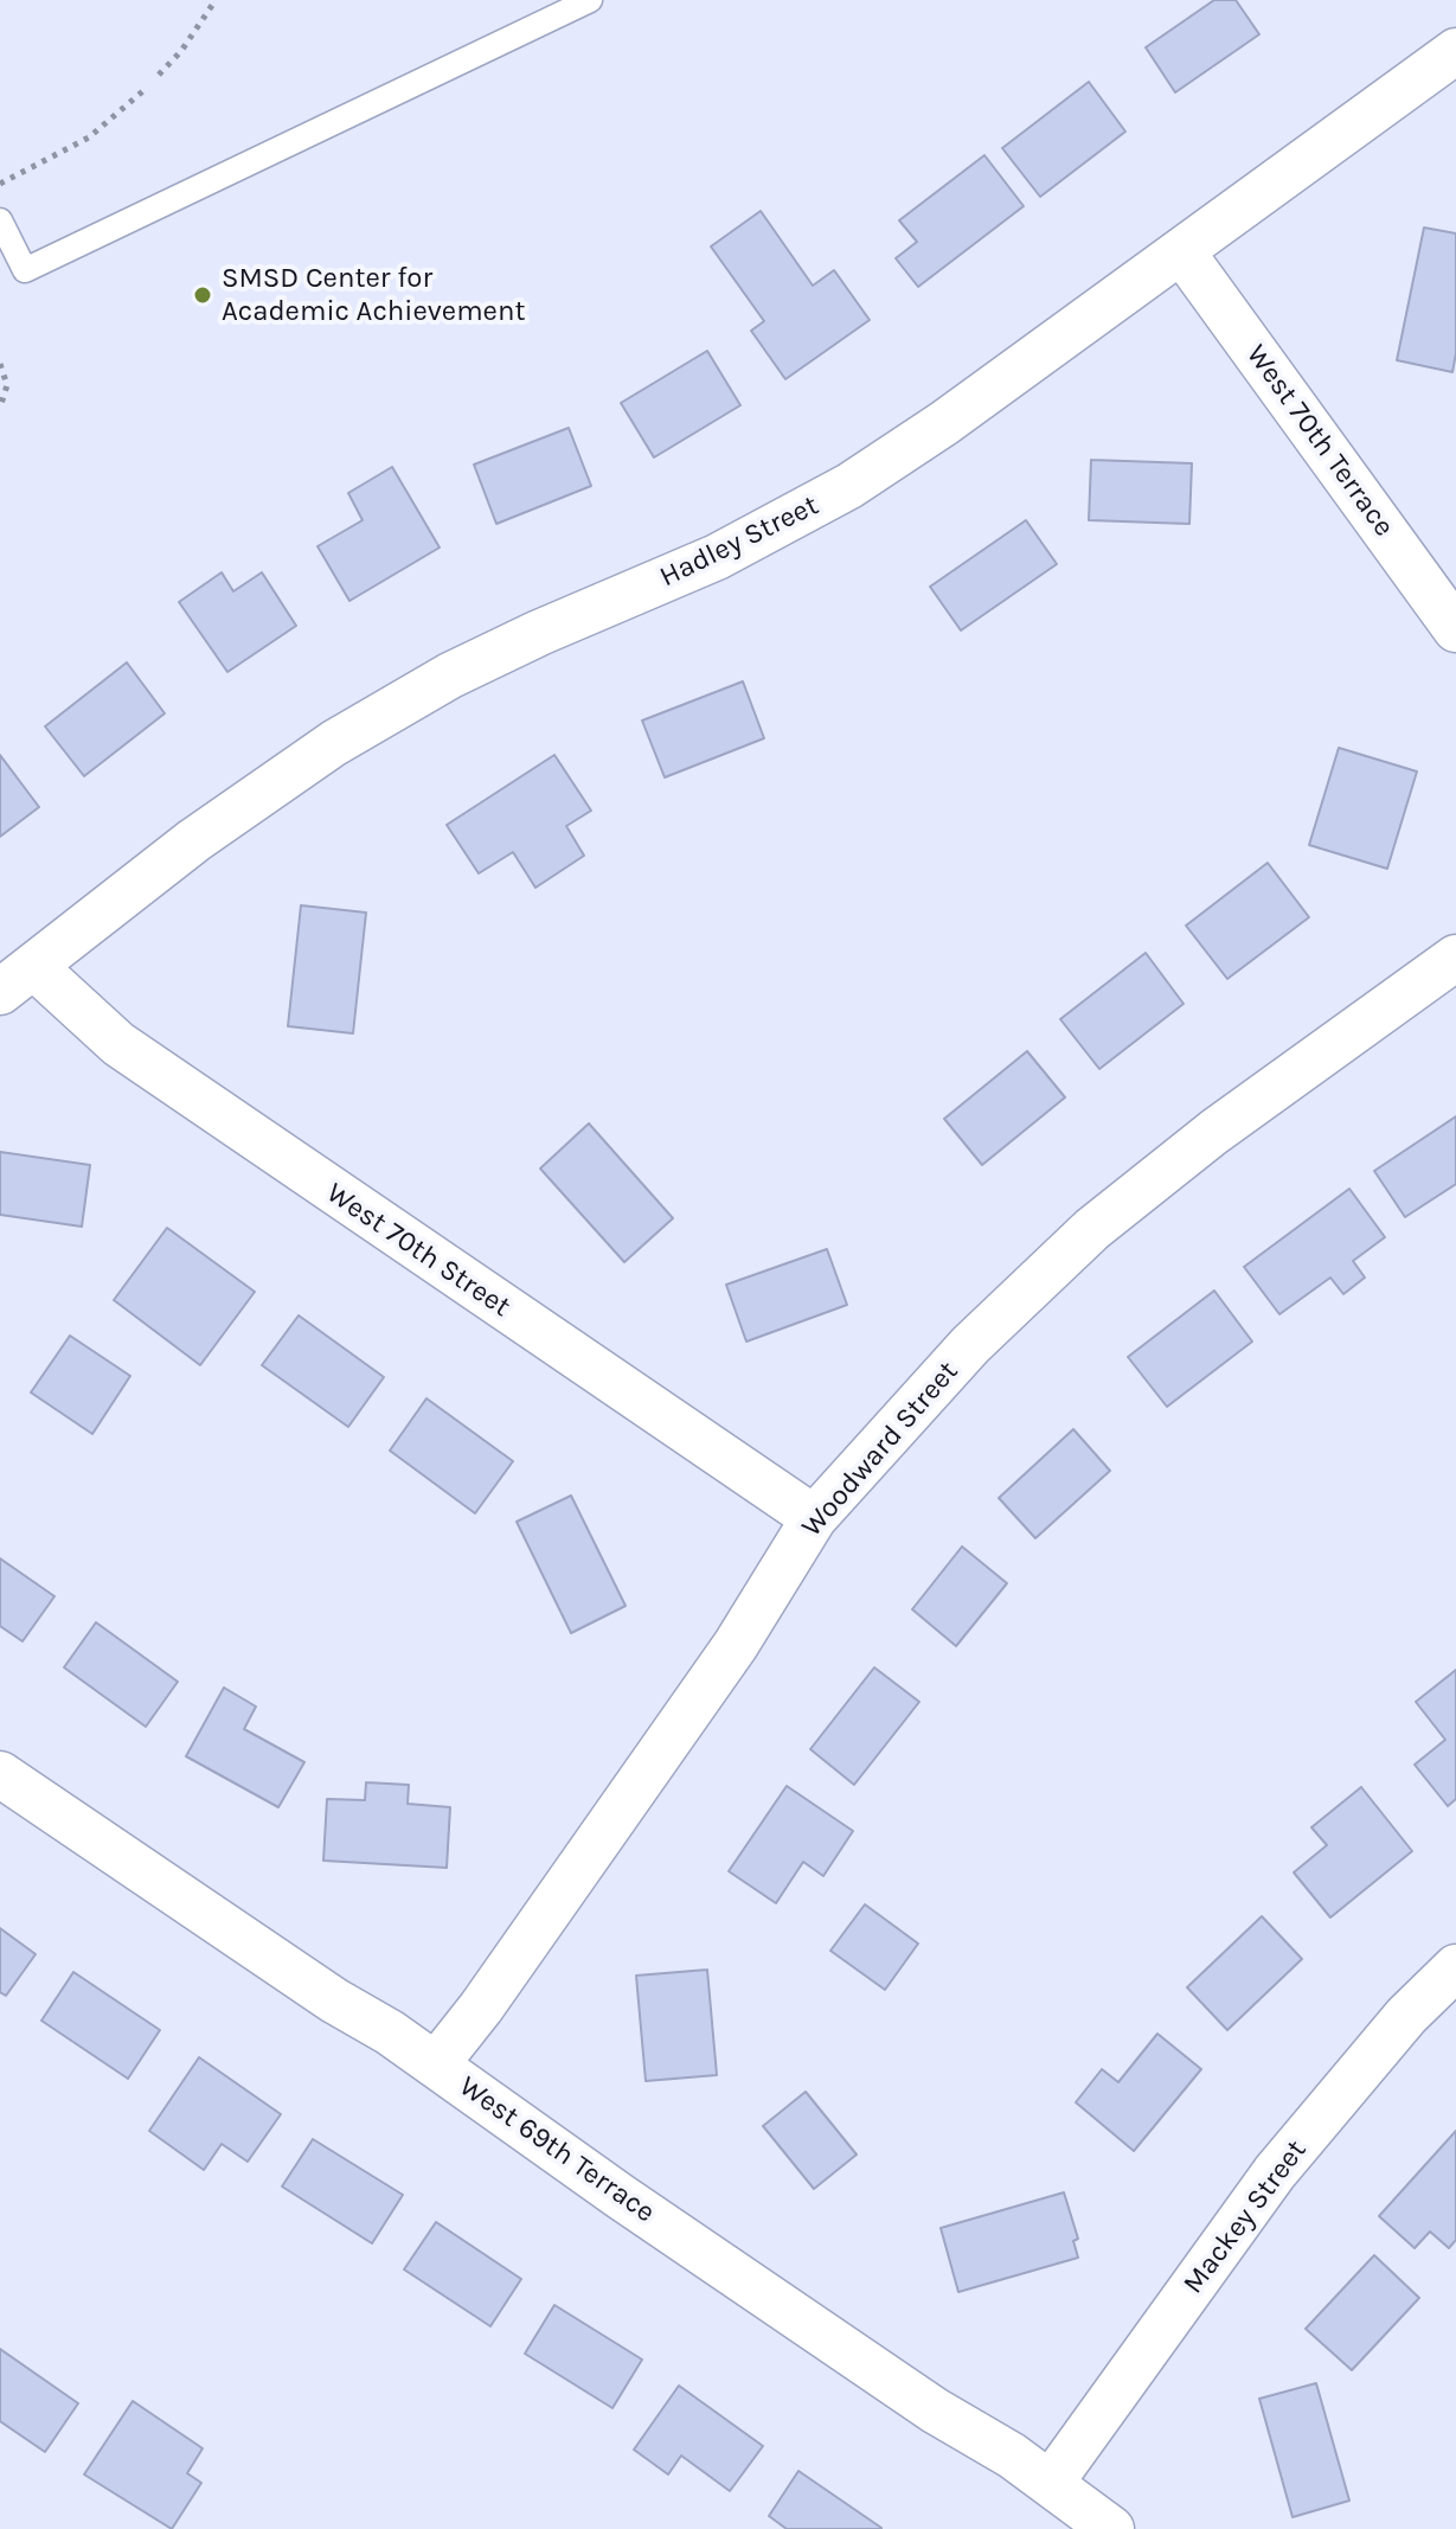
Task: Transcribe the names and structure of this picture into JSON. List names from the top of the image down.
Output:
{
  "streets": {
    "street": [
      "West 70th Terrace",
      "Hadley Street",
      "West 70th Street",
      "Woodward Street",
      "West 69th Terrace",
      "Mackey Street"
    ]
  },
  "crossings": [
    ["West 70th Terrace", "Hadley Street"],
    ["Hadley Street", "West 70th Street"],
    ["West 70th Street", "Woodward Street"],
    ["Woodward Street", "West 69th Terrace"],
    ["West 69th Terrace", "Mackey Street"]
  ],
  "places": ["SMSD Center for Academic Achievement"]
}
